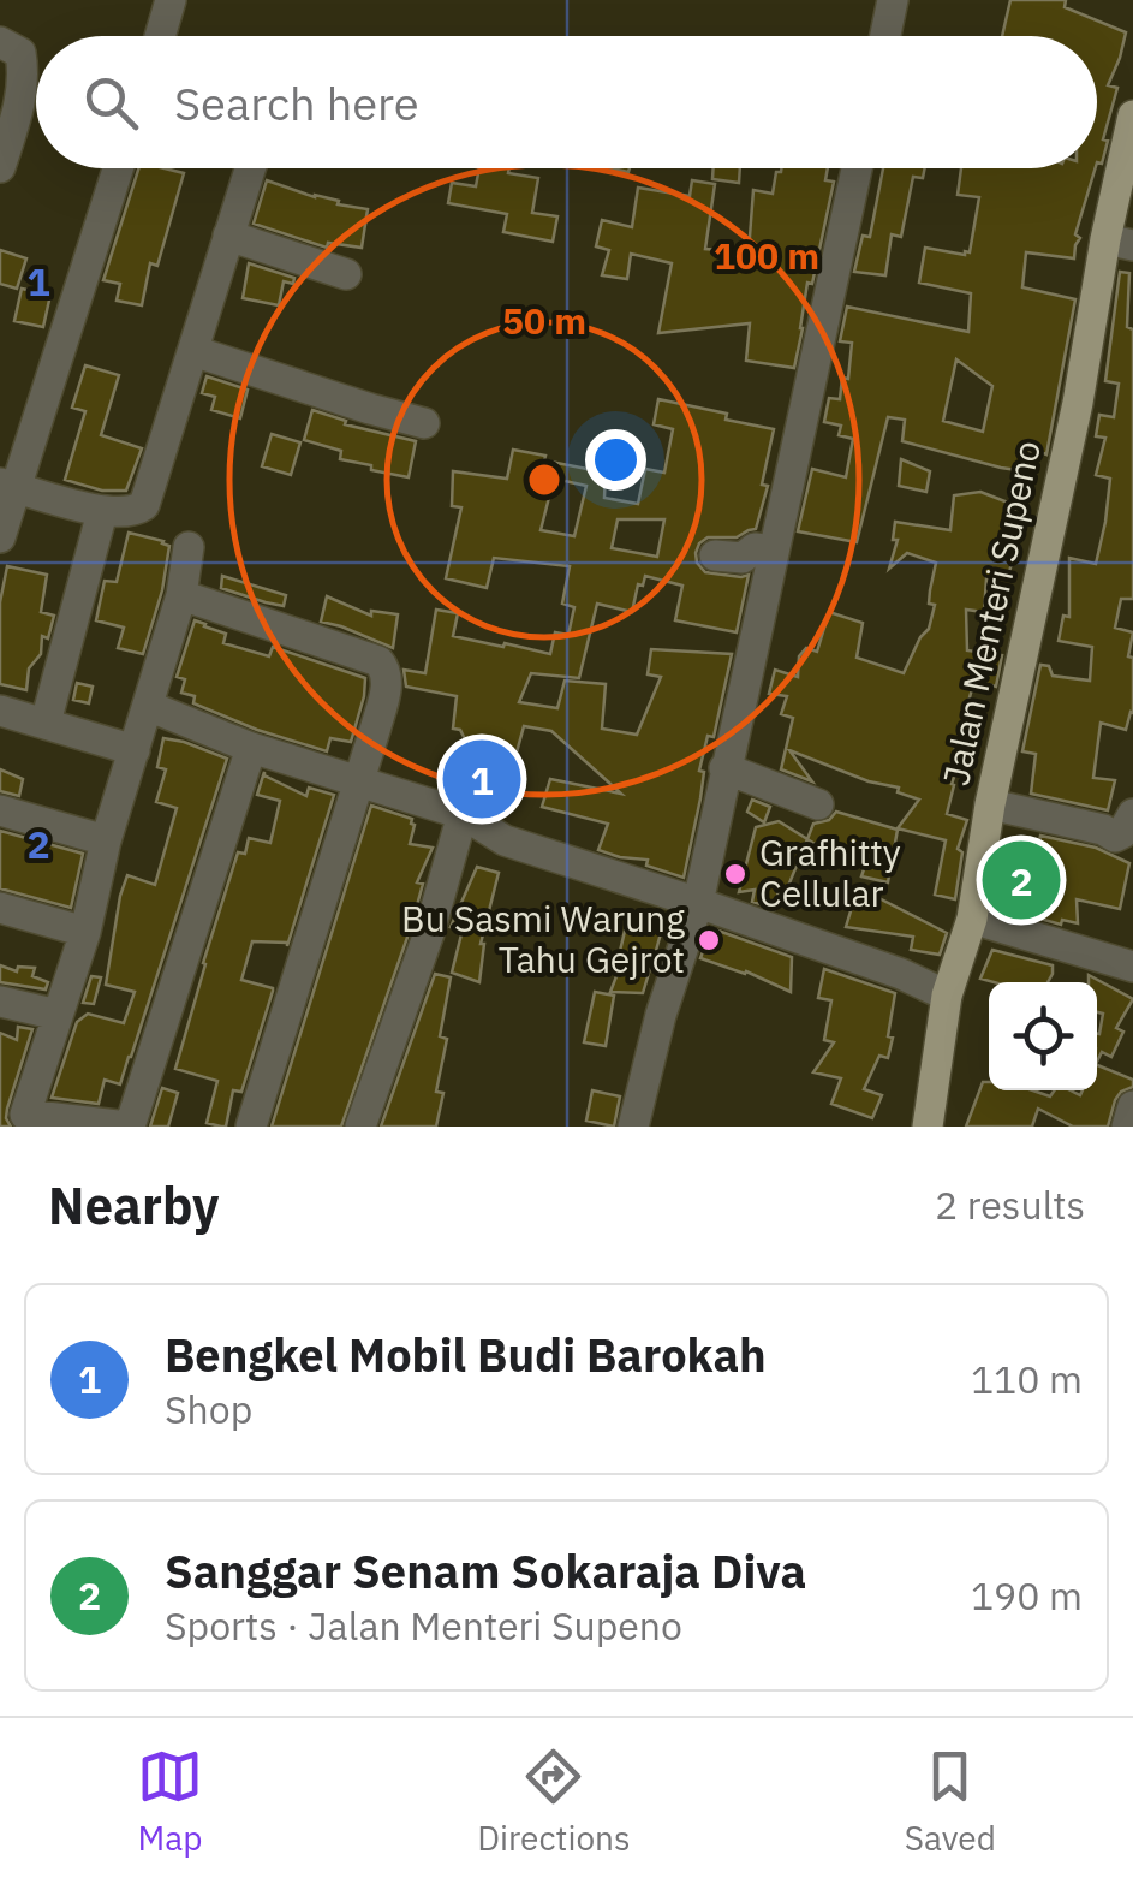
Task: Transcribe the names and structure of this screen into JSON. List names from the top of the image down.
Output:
{
  "streets": {
    "main road": ["Jalan Menteri Supeno"]
  },
  "places": ["Grafhitty Cellular", "Bu Sasmi Warung Tahu Gejrot"],
  "page": {
    "search": "Search here",
    "pins": ["1", "2"],
    "heading": ["Nearby", "2 results"],
    "list": [
      {
        "mark": "1",
        "name": "Bengkel Mobil Budi Barokah",
        "note": "Shop",
        "value": "110 m"
      },
      {
        "mark": "2",
        "name": "Sanggar Senam Sokaraja Diva",
        "note": "Sports · Jalan Menteri Supeno",
        "value": "190 m"
      }
    ],
    "nav": ["Map", "Directions", "Saved"]
  },
  "grid": {
    "rows": ["1", "2"]
  },
  "rings": ["100 m", "50 m"]
}
